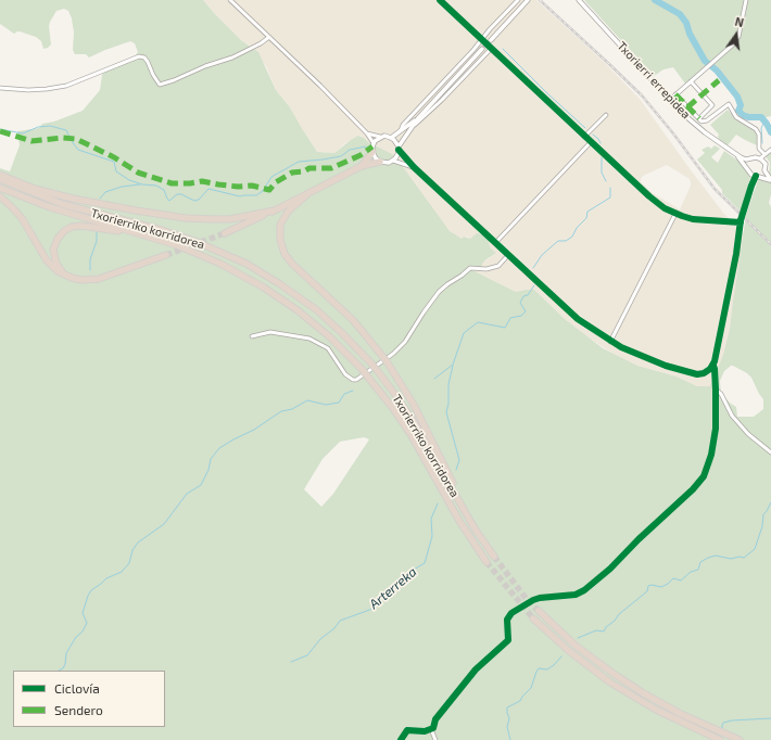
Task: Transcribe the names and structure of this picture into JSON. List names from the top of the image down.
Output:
{
  "streets": {
    "highway": ["Txorierriko korridorea"],
    "street": ["Txorierri errepidea"]
  },
  "water": ["Arterreka"],
  "legend": ["Ciclovía", "Sendero"],
  "north": "top"
}
